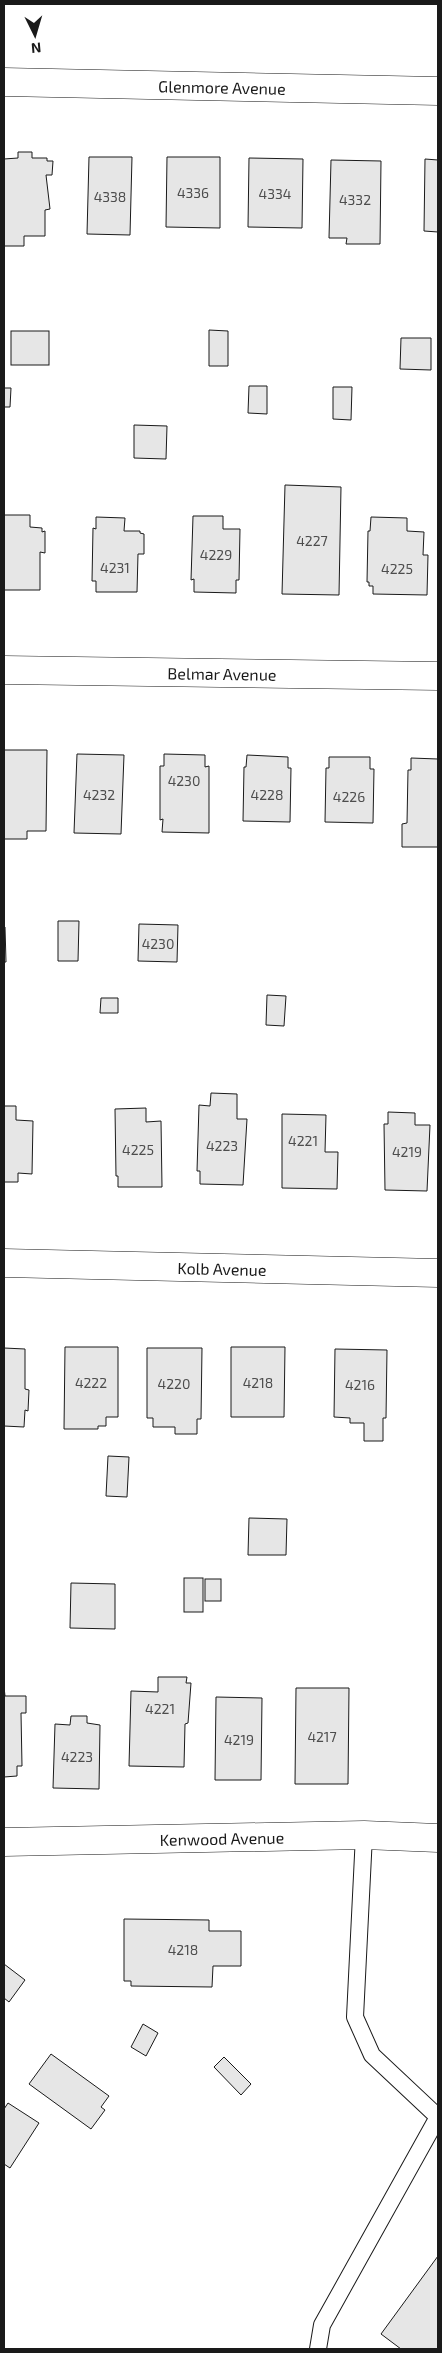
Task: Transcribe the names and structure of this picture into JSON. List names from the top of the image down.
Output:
{
  "streets": {
    "street": [
      "Glenmore Avenue",
      "Belmar Avenue",
      "Kolb Avenue",
      "Kenwood Avenue"
    ]
  },
  "house_numbers": [
    "4336",
    "4334",
    "4338",
    "4332",
    "4227",
    "4229",
    "4231",
    "4225",
    "4230",
    "4232",
    "4228",
    "4226",
    "4230",
    "4221",
    "4223",
    "4225",
    "4219",
    "4222",
    "4218",
    "4220",
    "4216",
    "4221",
    "4217",
    "4219",
    "4223",
    "4218"
  ],
  "north": "bottom"
}
